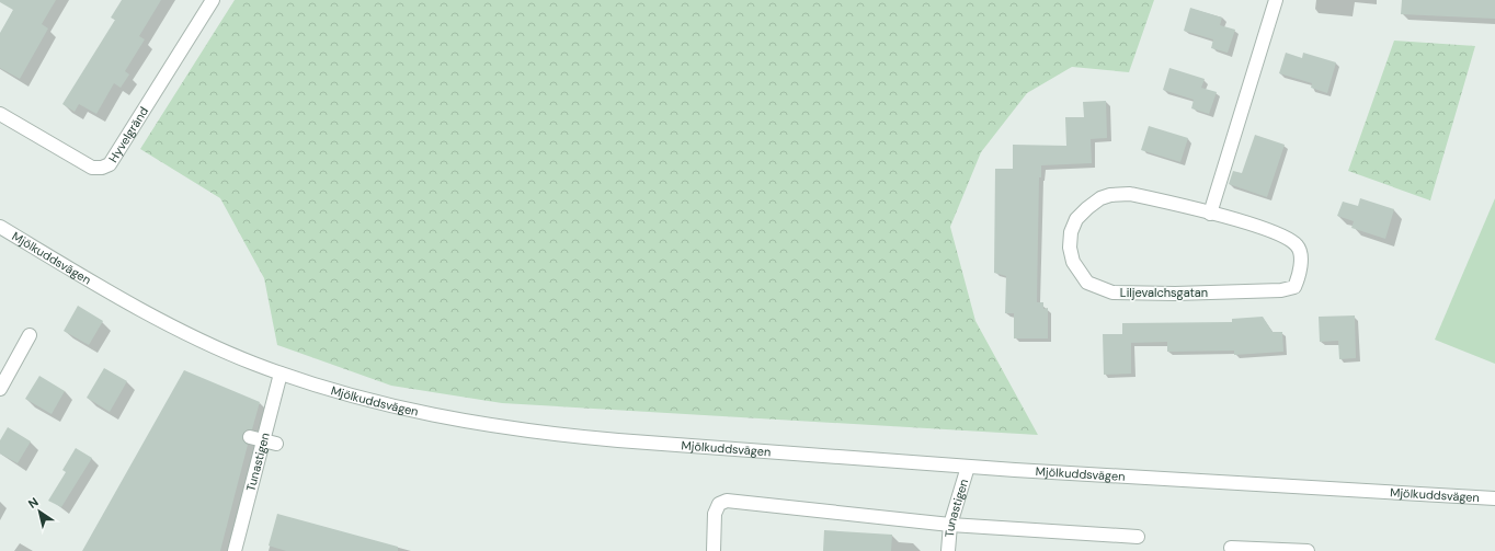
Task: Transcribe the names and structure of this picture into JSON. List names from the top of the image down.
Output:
{
  "streets": {
    "street": [
      "Hyvelgränd",
      "Mjölkuddsvägen",
      "Liljevalchsgatan",
      "Tunastigen"
    ]
  },
  "crossings": [
    ["Mjölkuddsvägen", "Tunastigen"]
  ],
  "north": "top left"
}
